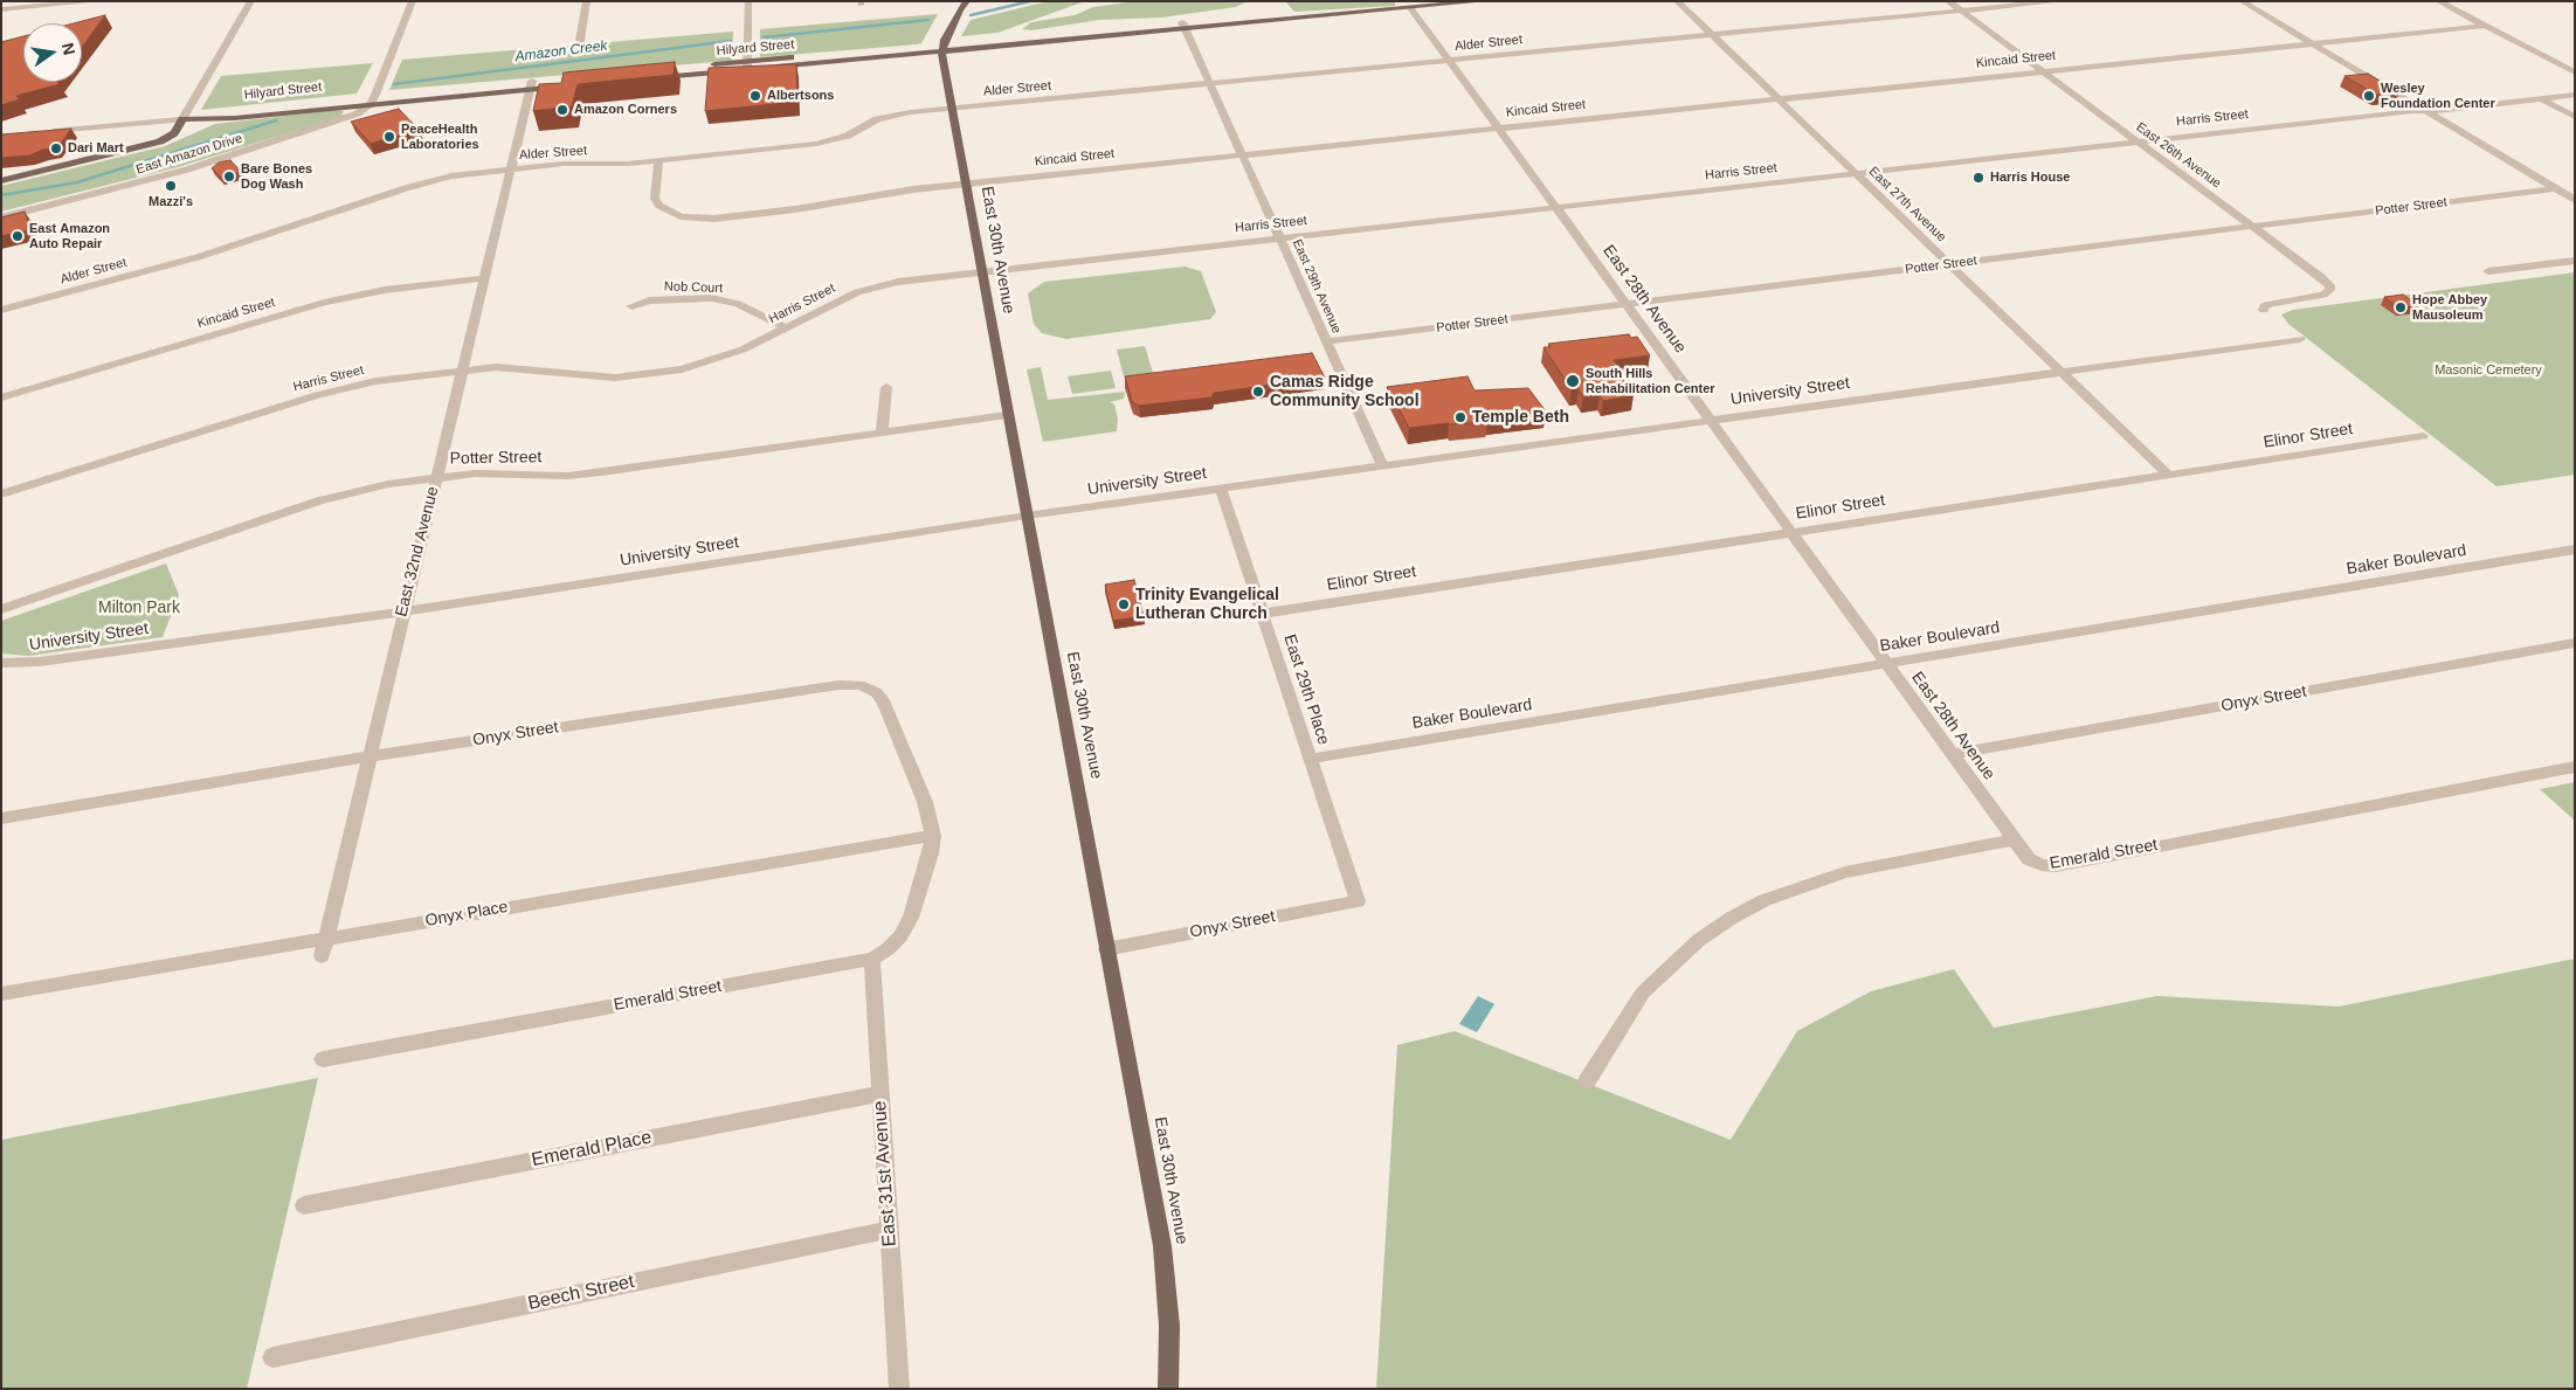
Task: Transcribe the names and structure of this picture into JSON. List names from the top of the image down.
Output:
{
  "streets": {
    "main road": ["Hilyard Street", "East 30th Avenue"],
    "street": [
      "Alder Street",
      "Kincaid Street",
      "Harris Street",
      "East Amazon Drive",
      "East 26th Avenue",
      "East 27th Avenue",
      "Potter Street",
      "East 29th Avenue",
      "Nob Court",
      "East 28th Avenue",
      "University Street",
      "Elinor Street",
      "East 32nd Avenue",
      "Baker Boulevard",
      "East 29th Place",
      "Onyx Street",
      "Emerald Street",
      "Onyx Place",
      "Emerald Place",
      "East 31st Avenue",
      "Beech Street"
    ]
  },
  "crossings": [
    ["Alder Street", "Kincaid Street"],
    ["Alder Street", "East 26th Avenue"],
    ["Alder Street", "East 27th Avenue"],
    ["Alder Street", "East 30th Avenue"],
    ["Alder Street", "East 29th Avenue"],
    ["Alder Street", "East 28th Avenue"],
    ["Alder Street", "East 32nd Avenue"],
    ["Hilyard Street", "East Amazon Drive"],
    ["Hilyard Street", "East 30th Avenue"],
    ["Hilyard Street", "East 29th Avenue"],
    ["Hilyard Street", "East 28th Avenue"],
    ["Hilyard Street", "East 32nd Avenue"],
    ["Kincaid Street", "East 26th Avenue"],
    ["Kincaid Street", "East 27th Avenue"],
    ["Kincaid Street", "East 30th Avenue"],
    ["Kincaid Street", "East 29th Avenue"],
    ["Kincaid Street", "East 28th Avenue"],
    ["Kincaid Street", "East 32nd Avenue"],
    ["Harris Street", "East 26th Avenue"],
    ["Harris Street", "East 27th Avenue"],
    ["Harris Street", "East 30th Avenue"],
    ["Harris Street", "East 29th Avenue"],
    ["Harris Street", "Nob Court"],
    ["Harris Street", "East 28th Avenue"],
    ["Harris Street", "East 32nd Avenue"],
    ["East 26th Avenue", "Potter Street"],
    ["East 27th Avenue", "Potter Street"],
    ["East 27th Avenue", "University Street"],
    ["East 27th Avenue", "Elinor Street"],
    ["Potter Street", "East 30th Avenue"],
    ["Potter Street", "East 29th Avenue"],
    ["Potter Street", "East 28th Avenue"],
    ["Potter Street", "East 32nd Avenue"],
    ["East 30th Avenue", "University Street"],
    ["East 30th Avenue", "Onyx Street"],
    ["East 29th Avenue", "University Street"],
    ["East 28th Avenue", "University Street"],
    ["East 28th Avenue", "Elinor Street"],
    ["East 28th Avenue", "Baker Boulevard"],
    ["East 28th Avenue", "Onyx Street"],
    ["East 28th Avenue", "Emerald Street"],
    ["University Street", "East 32nd Avenue"],
    ["University Street", "East 29th Place"],
    ["Elinor Street", "East 29th Place"],
    ["East 32nd Avenue", "Onyx Street"],
    ["East 32nd Avenue", "Onyx Place"],
    ["Baker Boulevard", "East 29th Place"],
    ["East 29th Place", "Onyx Street"],
    ["Onyx Street", "Emerald Street"],
    ["Onyx Street", "Onyx Place"],
    ["Emerald Street", "Onyx Place"],
    ["Emerald Street", "East 31st Avenue"],
    ["Emerald Place", "East 31st Avenue"],
    ["East 31st Avenue", "Beech Street"]
  ],
  "water": ["Amazon Creek"],
  "parks": ["Masonic Cemetery", "Milton Park"],
  "places": [
    "Albertsons",
    "Wesley Foundation Center",
    "Amazon Corners",
    "PeaceHealth Laboratories",
    "Dari Mart",
    "Bare Bones Dog Wash",
    "Harris House",
    "Mazzi's",
    "East Amazon Auto Repair",
    "Hope Abbey Mausoleum",
    "South Hills Rehabilitation Center",
    "Camas Ridge Community School",
    "Temple Beth",
    "Trinity Evangelical Lutheran Church"
  ],
  "north": "right"
}
